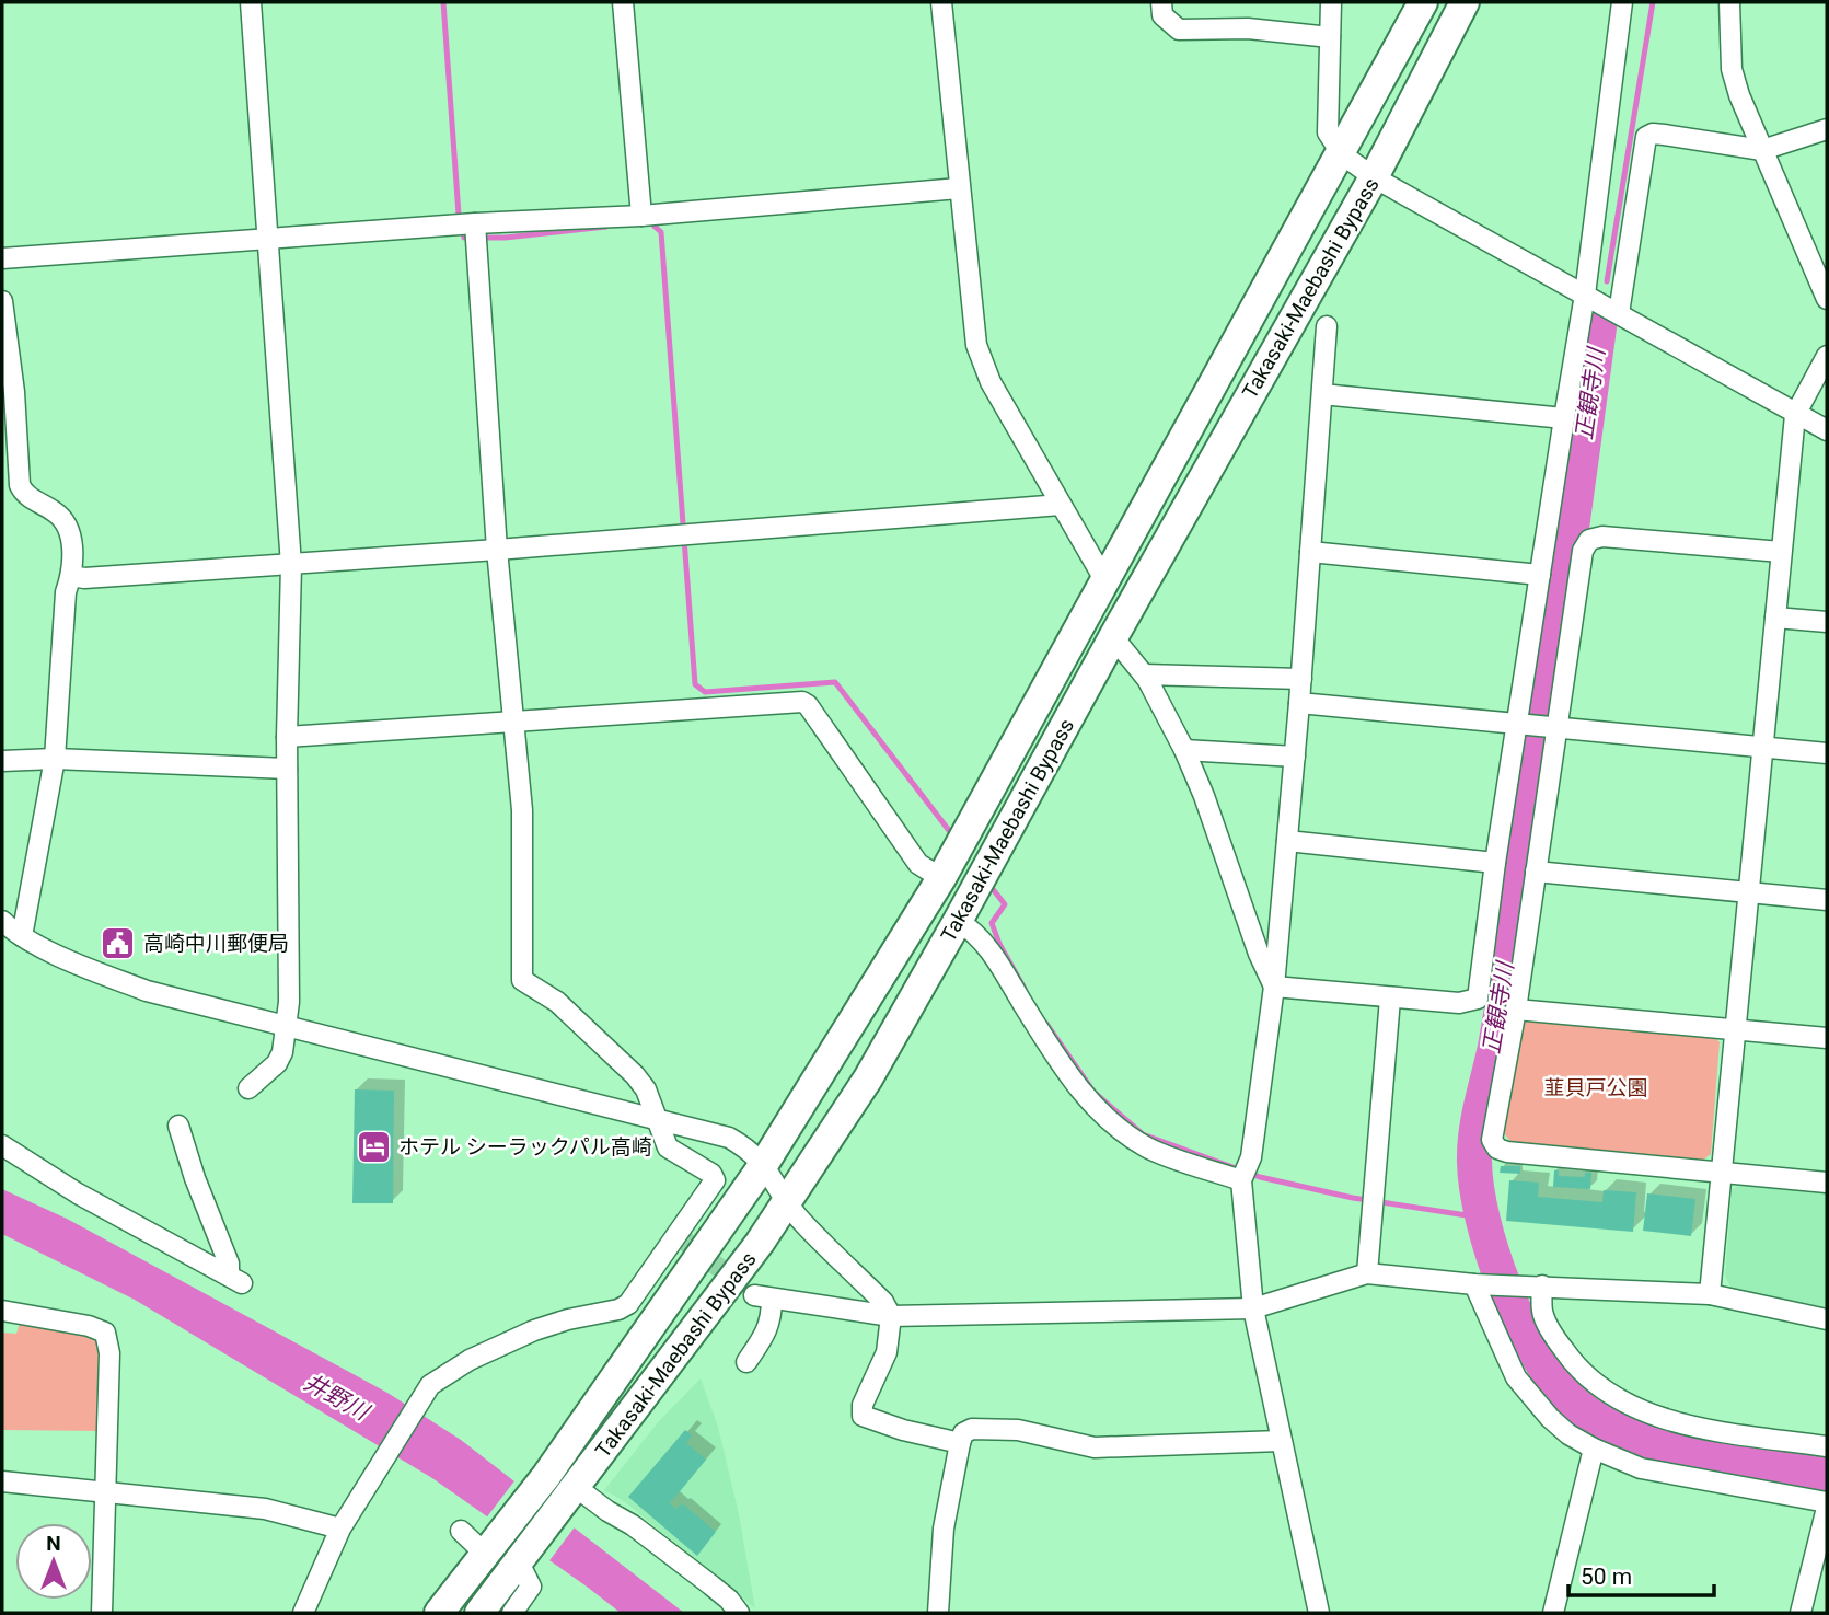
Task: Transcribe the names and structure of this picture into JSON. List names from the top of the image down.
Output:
{
  "streets": {
    "highway": ["Takasaki-Maebashi Bypass"]
  },
  "water": ["正観寺川", "井野川"],
  "parks": ["韮貝戸公園"],
  "places": {
    "public building": ["高崎中川郵便局"],
    "hotel": ["ホテル シーラックパル高崎"]
  },
  "scale_bar": "50 m",
  "north": "top"
}
